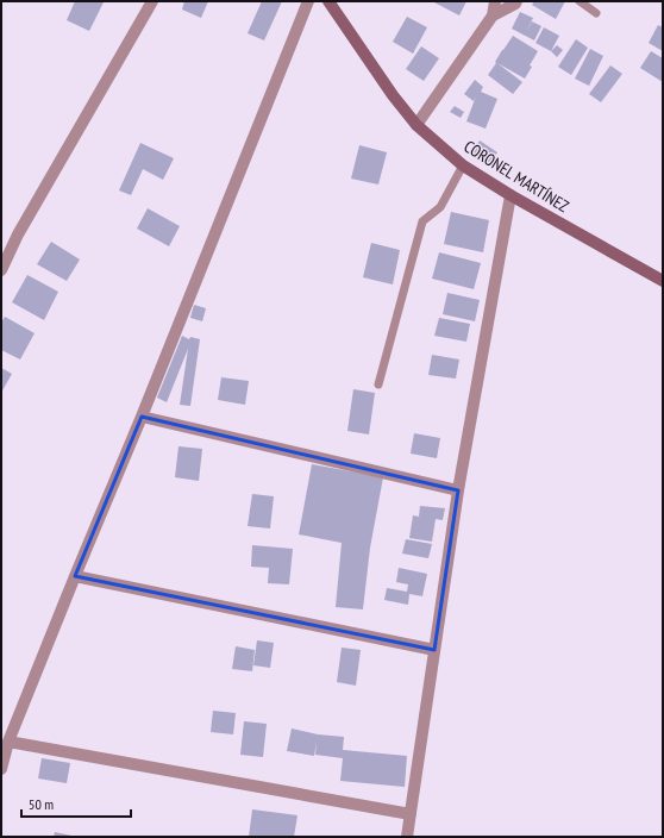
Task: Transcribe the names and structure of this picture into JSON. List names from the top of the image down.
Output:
{
  "streets": {
    "main road": ["CORONEL MARTÍNEZ"]
  },
  "scale_bar": "50 m"
}
